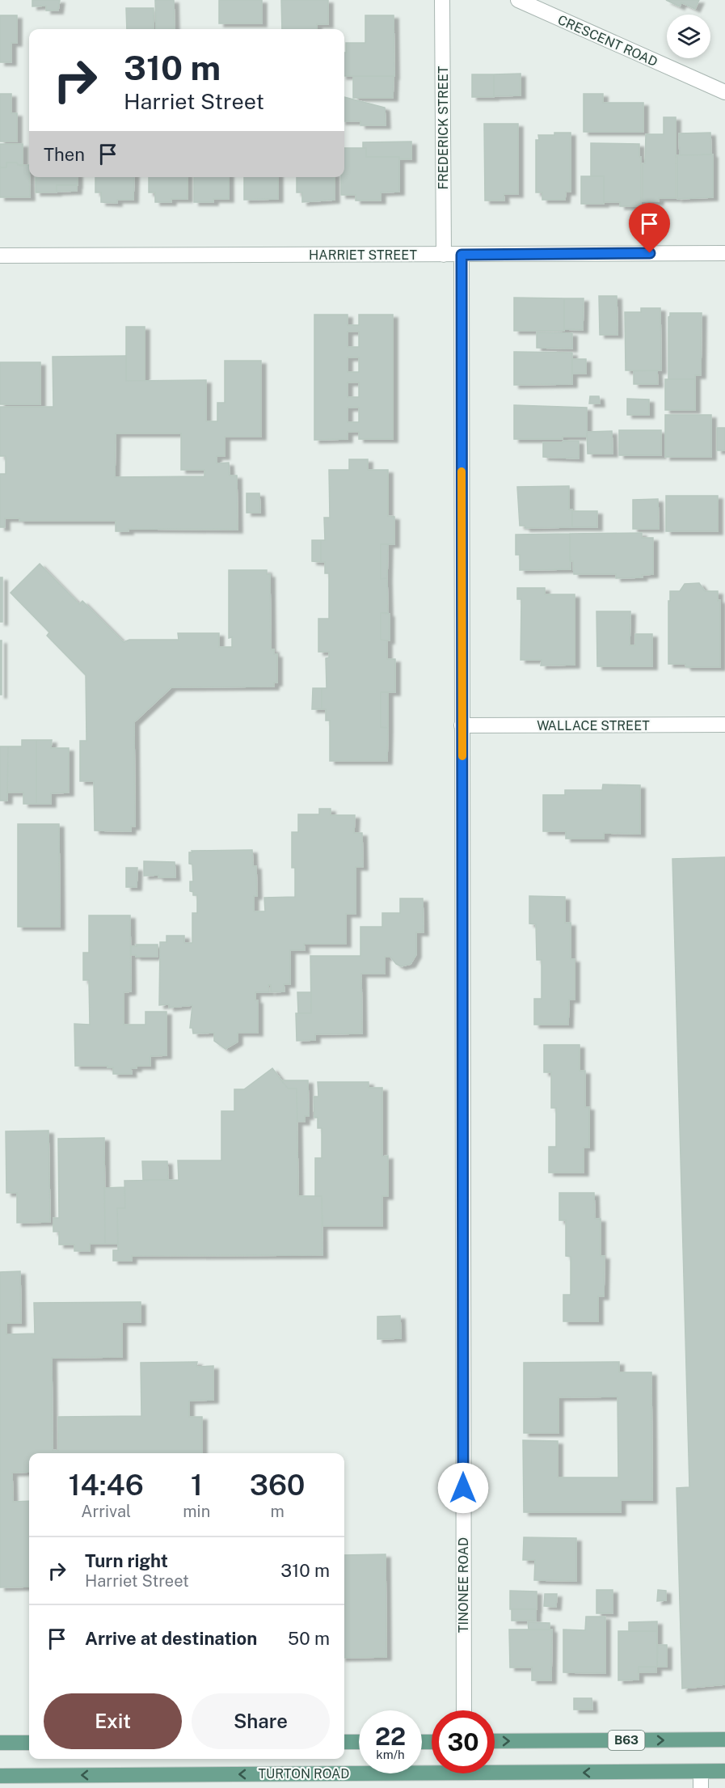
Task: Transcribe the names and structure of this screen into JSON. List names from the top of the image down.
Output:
{
  "streets": {
    "main road": ["B63", "TURTON ROAD"],
    "street": [
      "CRESCENT ROAD",
      "FREDERICK STREET",
      "HARRIET STREET",
      "WALLACE STREET",
      "TINONEE ROAD"
    ]
  },
  "crossings": [
    ["FREDERICK STREET", "HARRIET STREET"],
    ["HARRIET STREET", "TINONEE ROAD"],
    ["WALLACE STREET", "TINONEE ROAD"]
  ],
  "page": {
    "turn": ["310 m", "Harriet Street"],
    "then": "Then",
    "eta": [
      "14:46",
      "Arrival",
      "1",
      "min",
      "360",
      "m"
    ],
    "list": [
      {
        "name": "Turn right",
        "note": "Harriet Street",
        "value": "310 m"
      },
      {
        "name": "Arrive at destination",
        "value": "50 m"
      }
    ],
    "buttons": ["Exit", "Share"],
    "speed": "22 km/h",
    "limit": "30"
  }
}
